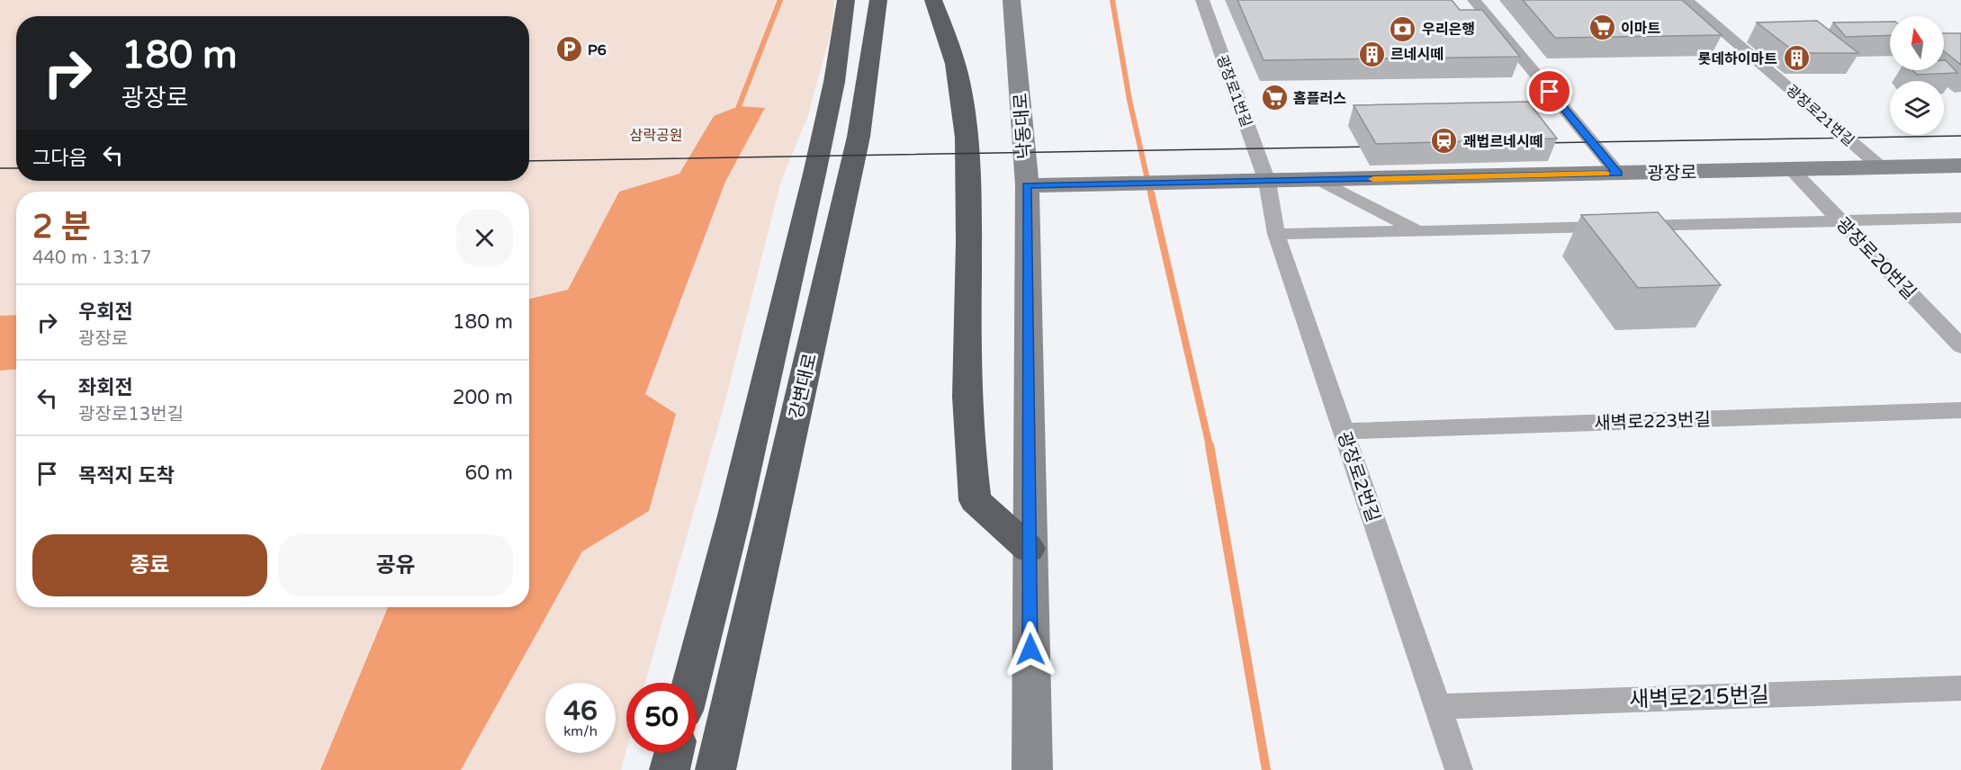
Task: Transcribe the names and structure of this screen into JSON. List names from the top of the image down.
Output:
{
  "streets": {
    "highway": ["강변대로"],
    "main road": ["낙동대로", "광장로"],
    "street": [
      "광장로1번길",
      "광장로21번길",
      "광장로20번길",
      "새벽로223번길",
      "광장로2번길",
      "새벽로215번길"
    ]
  },
  "crossings": [
    ["광장로1번길", "광장로"],
    ["광장로1번길", "광장로2번길"],
    ["광장로21번길", "광장로"],
    ["낙동대로", "광장로"],
    ["광장로", "광장로20번길"],
    ["광장로", "광장로2번길"],
    ["새벽로223번길", "광장로2번길"],
    ["광장로2번길", "새벽로215번길"]
  ],
  "parks": ["삼락공원"],
  "places": {
    "supermarket": ["이마트", "홈플러스"],
    "bank": ["우리은행"],
    "parking": ["P6"],
    "building": ["르네시떼", "롯데하이마트"],
    "station": ["괘법르네시떼"]
  },
  "north": "top",
  "page": {
    "turn": ["180 m", "광장로"],
    "then": "그다음",
    "heading": ["2 분", "440 m · 13:17"],
    "list": [
      {
        "name": "우회전",
        "note": "광장로",
        "value": "180 m"
      },
      {
        "name": "좌회전",
        "note": "광장로13번길",
        "value": "200 m"
      },
      {
        "name": "목적지 도착",
        "value": "60 m"
      }
    ],
    "buttons": ["종료", "공유"],
    "speed": "46 km/h",
    "limit": "50"
  }
}
